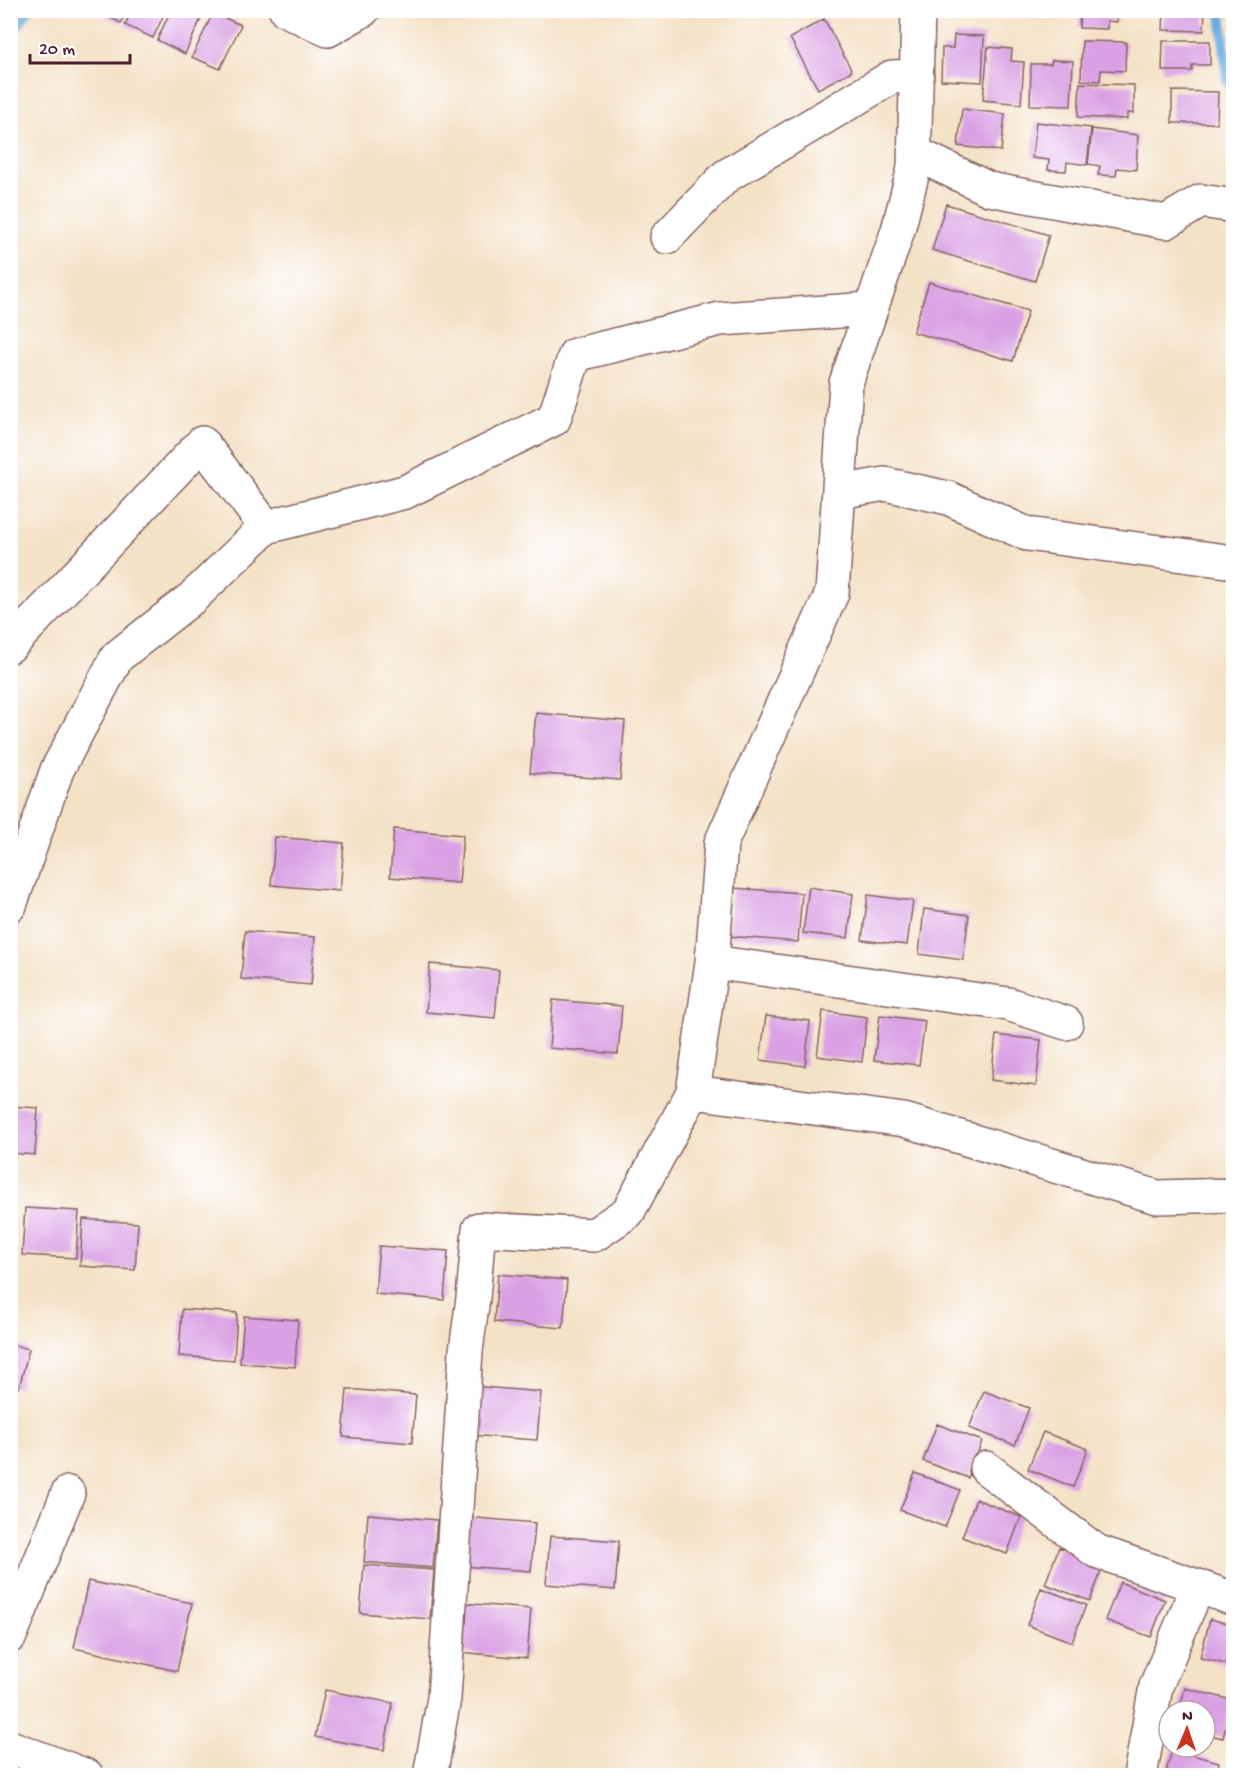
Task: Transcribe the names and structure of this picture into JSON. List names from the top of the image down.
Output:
{
  "scale_bar": "20 m",
  "north": "top"
}
